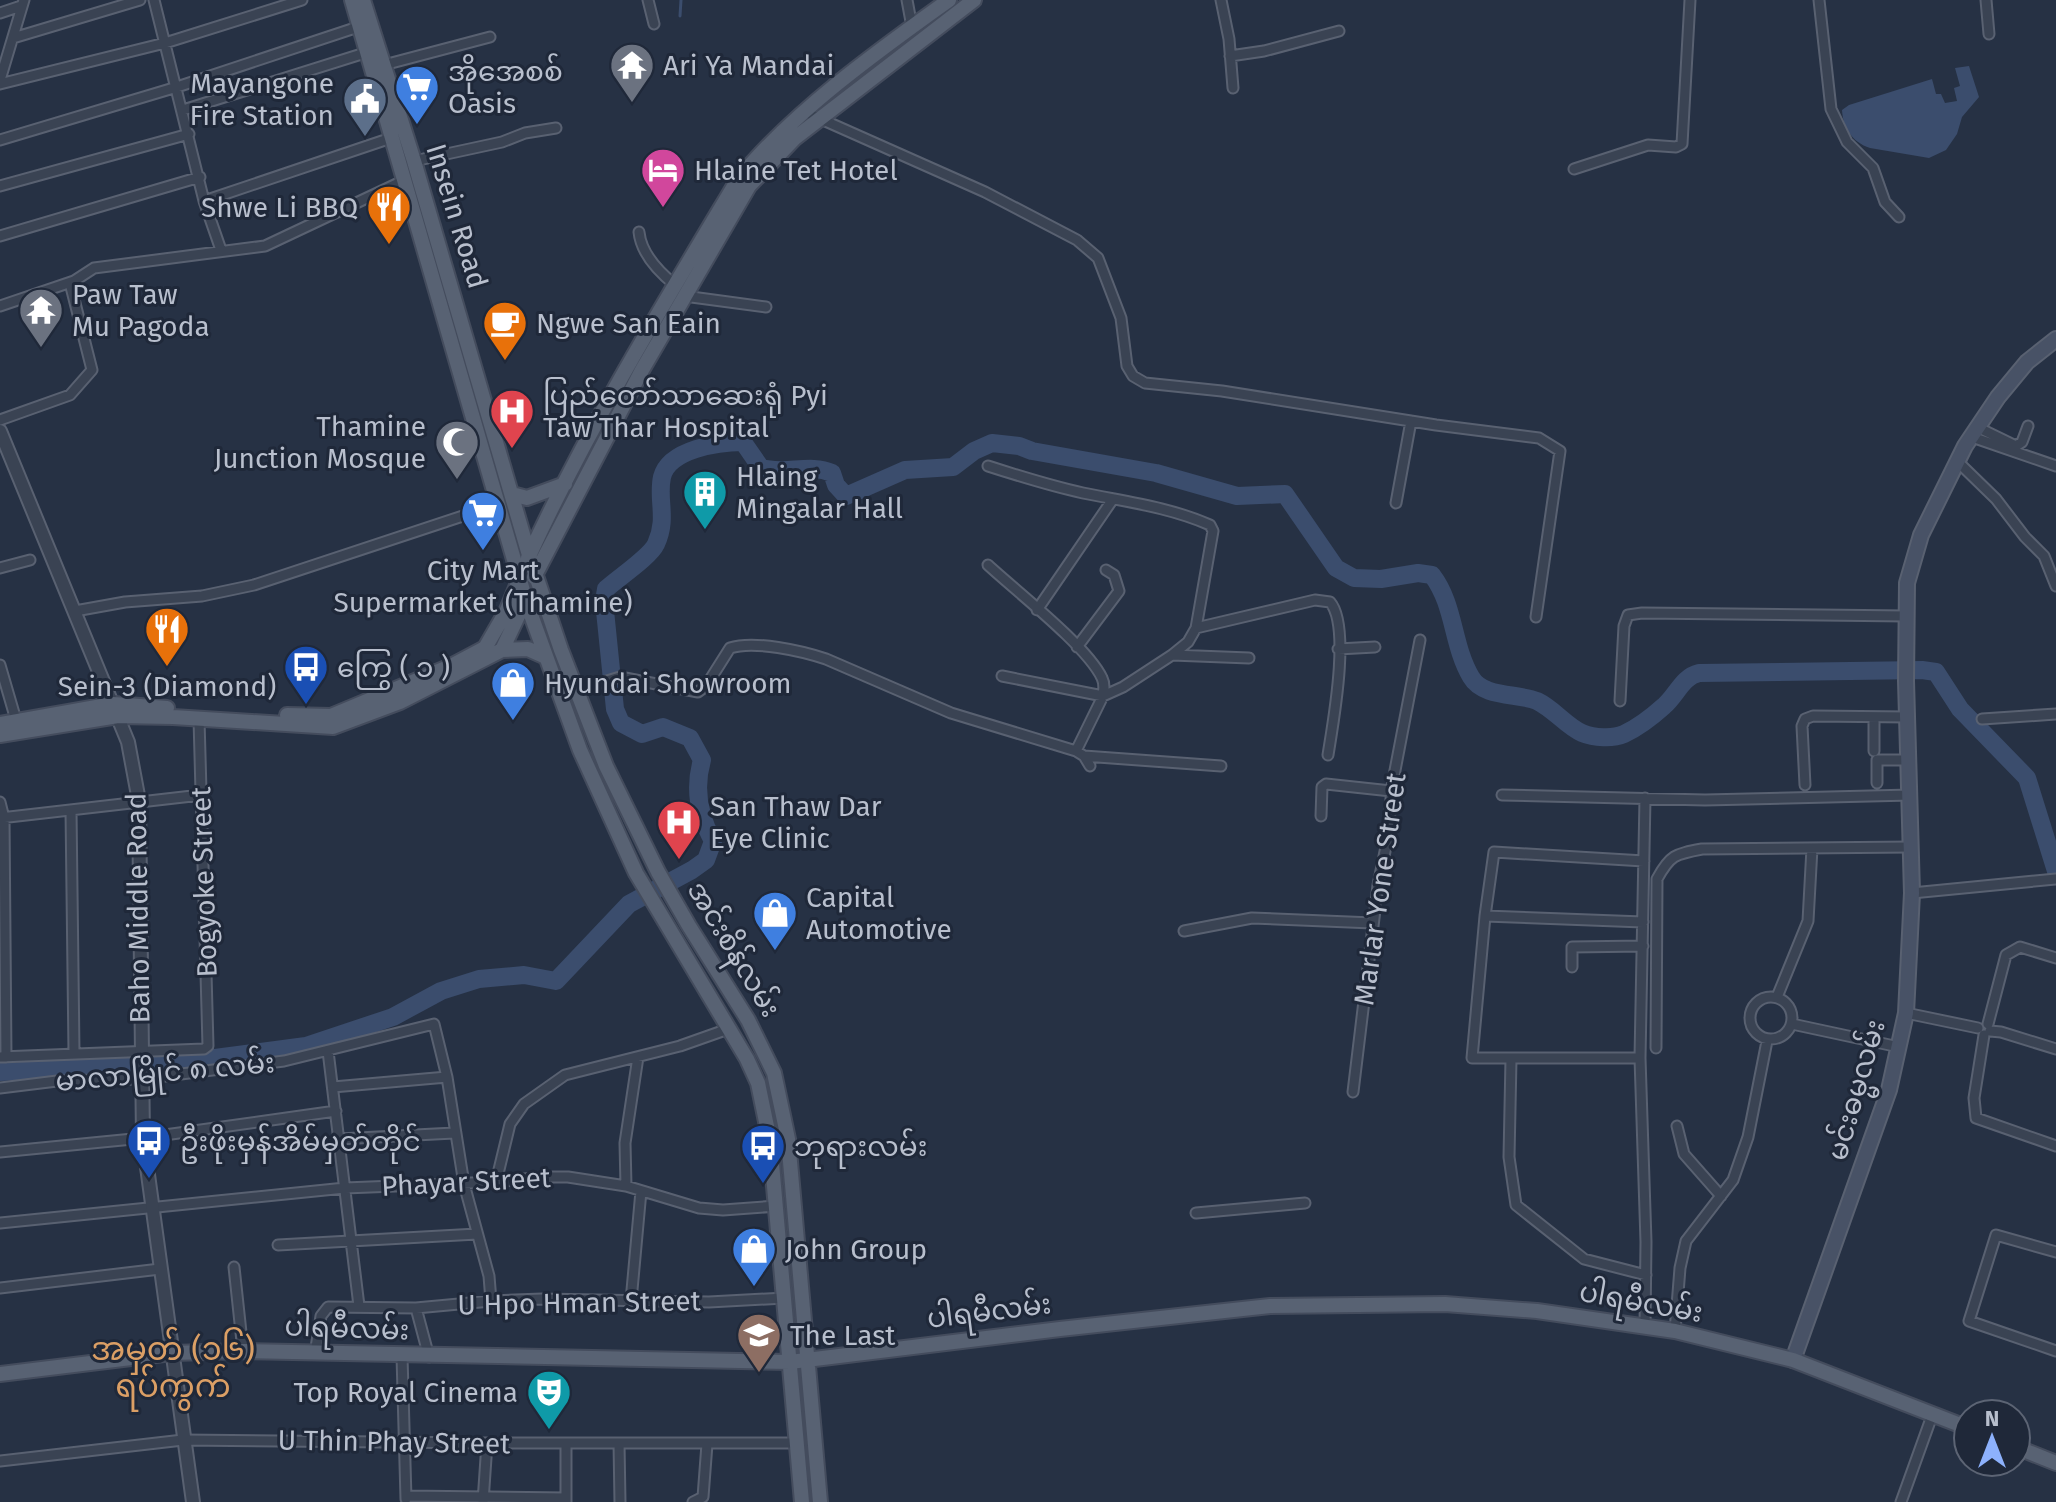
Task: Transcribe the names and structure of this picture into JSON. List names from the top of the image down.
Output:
{
  "streets": {
    "main road": [
      "Insein Road",
      "အင်းစိန်လမ်း",
      "မင်းဓမ္မလမ်း",
      "ပါရမီလမ်း"
    ],
    "street": [
      "Bogyoke Street",
      "Marlar Yone Street",
      "Baho Middle Road",
      "မာလာမြိုင် ၈ လမ်း",
      "Phayar Street",
      "U Hpo Hman Street",
      "U Thin Phay Street"
    ]
  },
  "crossings": [
    ["Insein Road", "အင်းစိန်လမ်း"],
    ["Bogyoke Street", "Baho Middle Road"],
    ["Baho Middle Road", "မာလာမြိုင် ၈ လမ်း"],
    ["Baho Middle Road", "Phayar Street"],
    ["Baho Middle Road", "ပါရမီလမ်း"],
    ["Baho Middle Road", "U Thin Phay Street"],
    ["အင်းစိန်လမ်း", "Phayar Street"],
    ["အင်းစိန်လမ်း", "ပါရမီလမ်း"],
    ["အင်းစိန်လမ်း", "U Hpo Hman Street"],
    ["မင်းဓမ္မလမ်း", "ပါရမီလမ်း"],
    ["ပါရမီလမ်း", "U Hpo Hman Street"]
  ],
  "districts": ["အမှတ် (၁၆) ရပ်ကွက်"],
  "places": {
    "temple": ["Ari Ya Mandai", "Paw Taw Mu Pagoda"],
    "supermarket": ["အိုအေစစ် Oasis", "City Mart Supermarket (Thamine)"],
    "public building": ["Mayangone Fire Station"],
    "hotel": ["Hlaine Tet Hotel"],
    "restaurant": ["Shwe Li BBQ", "Sein-3 (Diamond)"],
    "cafe": ["Ngwe San Eain"],
    "hospital": ["ပြည်တော်သာဆေးရုံ Pyi Taw Thar Hospital", "San Thaw Dar Eye Clinic"],
    "mosque": ["Thamine Junction Mosque"],
    "building": ["Hlaing Mingalar Hall"],
    "bus stop": ["ကြွေ ( ၁ )", "ဦးဖိုးမှန်အိမ်မှတ်တိုင်", "ဘုရားလမ်း"],
    "shop": ["Hyundai Showroom", "Capital Automotive", "John Group"],
    "school or university": ["The Last"],
    "theatre": ["Top Royal Cinema"]
  },
  "north": "top"
}
